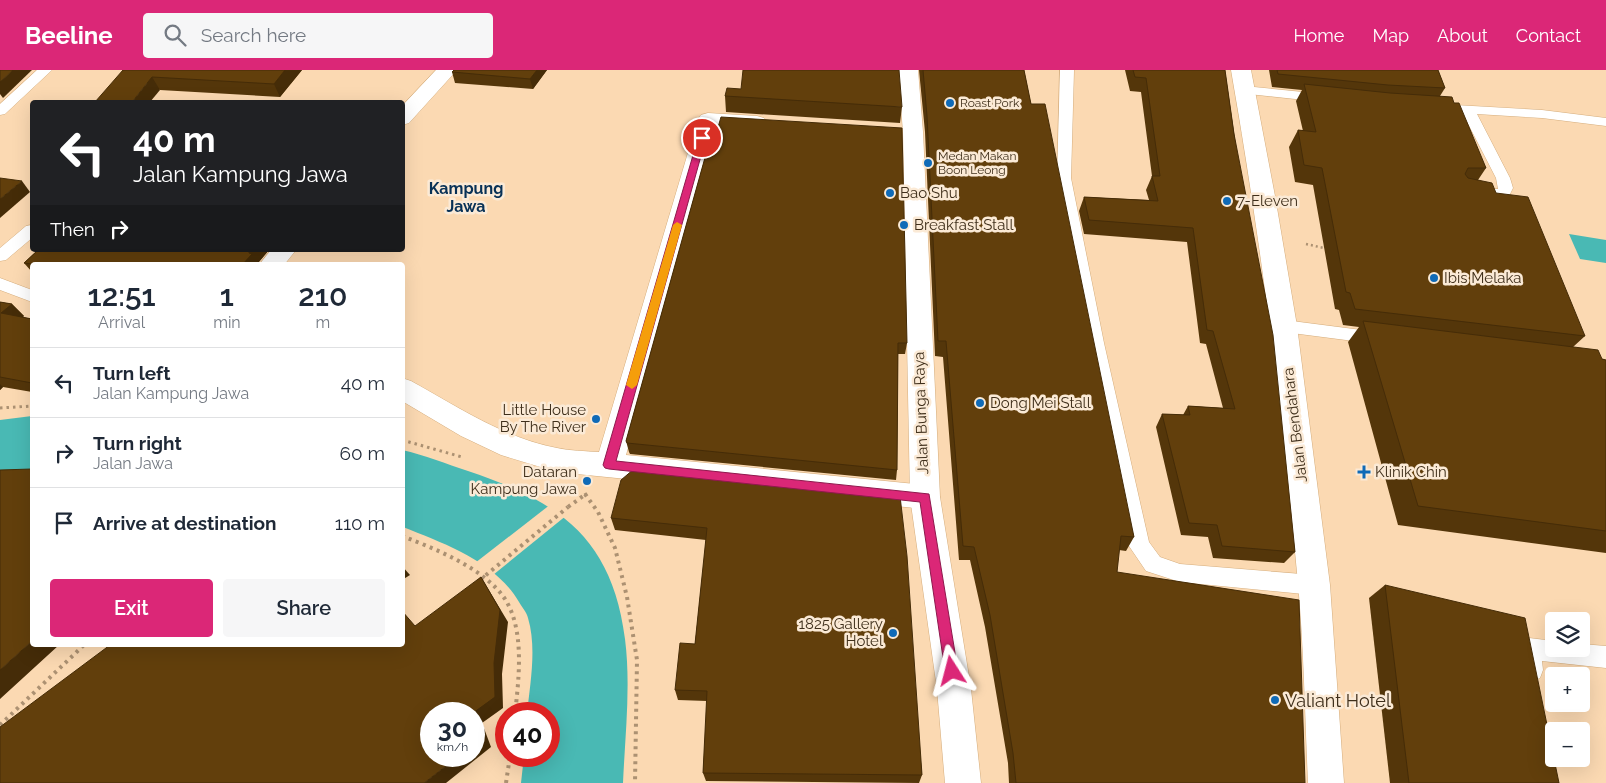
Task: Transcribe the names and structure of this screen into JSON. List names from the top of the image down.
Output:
{
  "streets": {
    "street": ["Jalan Bunga Raya", "Jalan Bendahara"]
  },
  "districts": ["Kampung Jawa"],
  "places": {
    "other": [
      "Roast Pork",
      "Medan Makan Boon Leong",
      "Bao Shu",
      "7-Eleven",
      "Breakfast Stall",
      "Ibis Melaka",
      "Dong Mei Stall",
      "Little House By The River",
      "Dataran Kampung Jawa",
      "1825 Gallery Hotel",
      "Valiant Hotel"
    ],
    "health": ["Klinik Chin"]
  },
  "page": {
    "header": "Beeline",
    "search": "Search here",
    "nav": [
      "Home",
      "Map",
      "About",
      "Contact"
    ],
    "turn": ["40 m", "Jalan Kampung Jawa"],
    "then": "Then",
    "eta": [
      "12:51",
      "Arrival",
      "1",
      "min",
      "210",
      "m"
    ],
    "list": [
      {
        "name": "Turn left",
        "note": "Jalan Kampung Jawa",
        "value": "40 m"
      },
      {
        "name": "Turn right",
        "note": "Jalan Jawa",
        "value": "60 m"
      },
      {
        "name": "Arrive at destination",
        "value": "110 m"
      }
    ],
    "buttons": ["Exit", "Share"],
    "map_buttons": ["+", "−"],
    "speed": "30 km/h",
    "limit": "40"
  }
}
